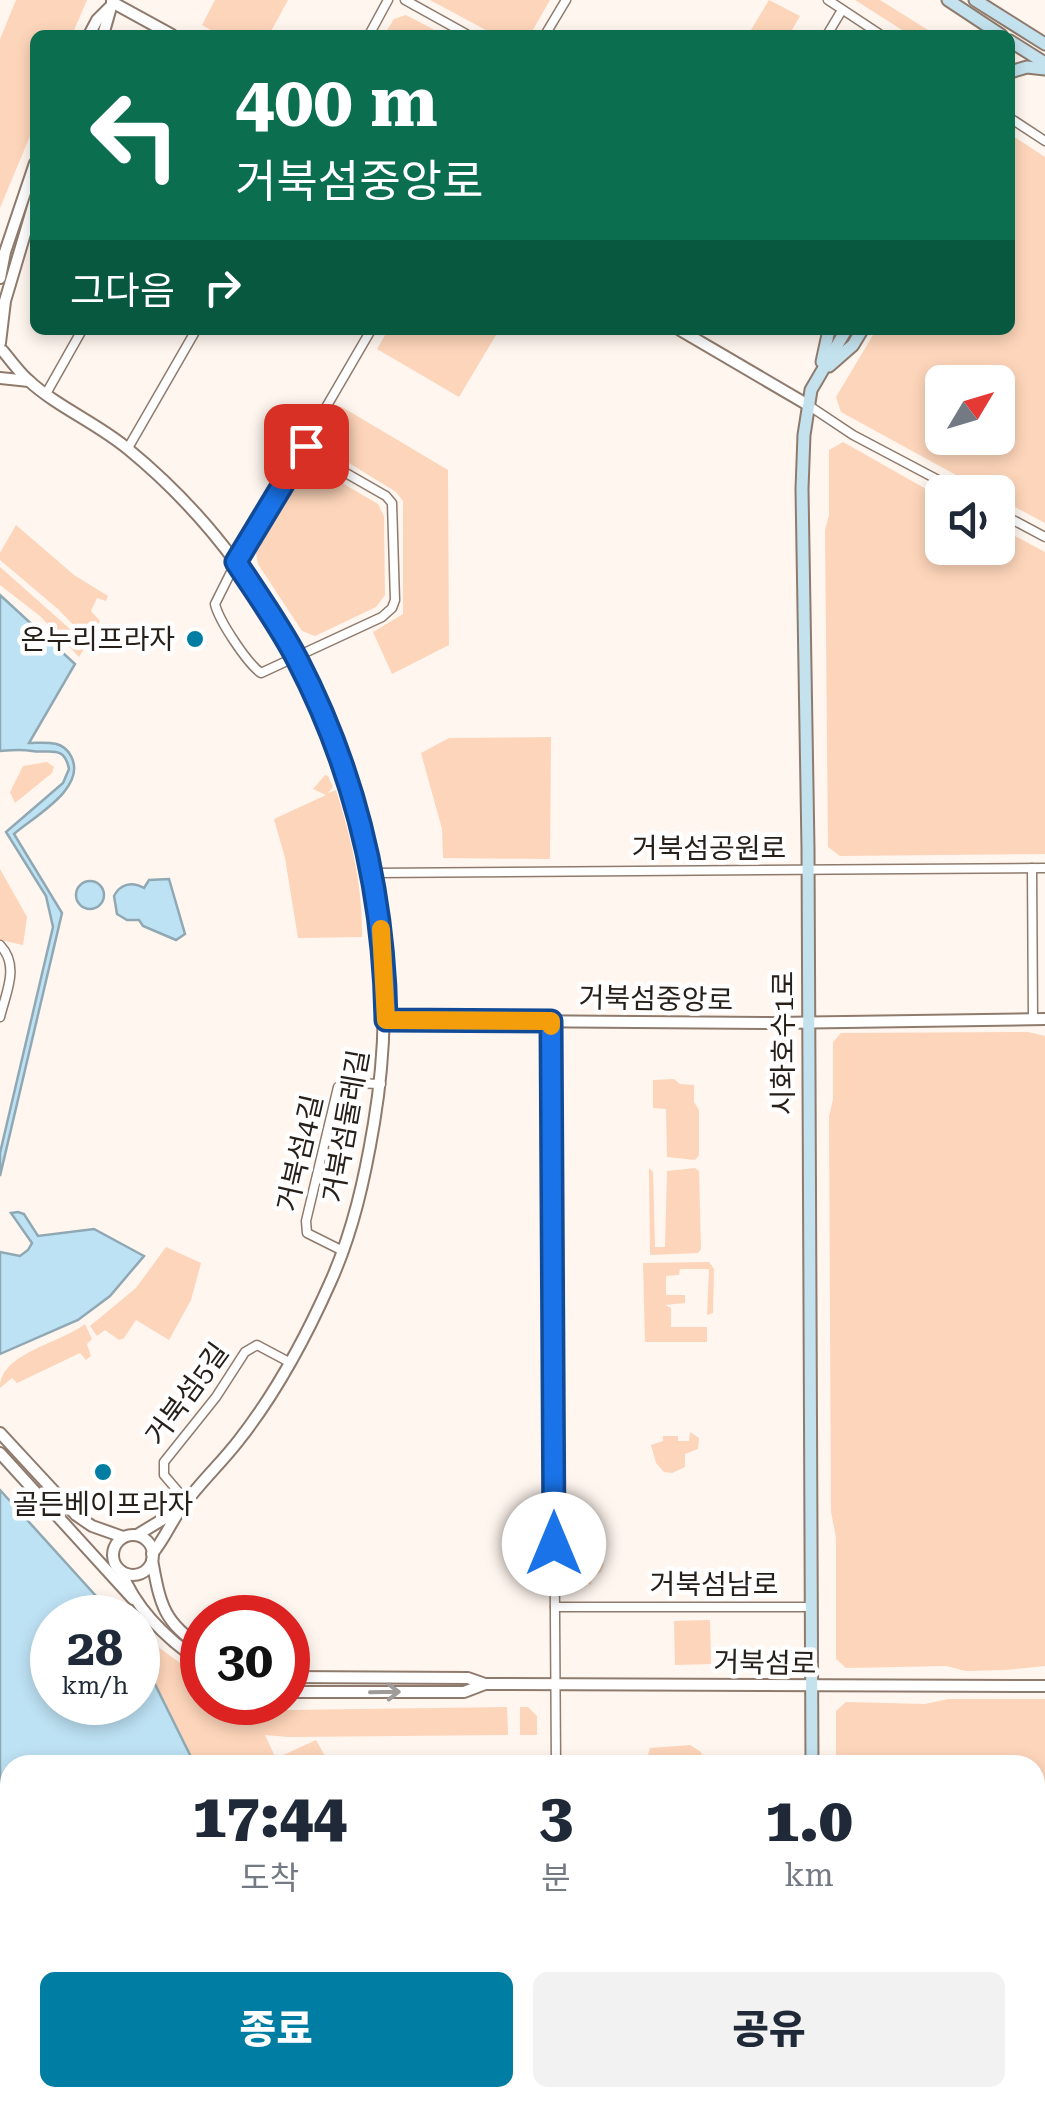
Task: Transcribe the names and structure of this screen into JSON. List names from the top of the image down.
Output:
{
  "streets": {
    "main road": ["시화호수1로"],
    "street": [
      "거북섬공원로",
      "거북섬중앙로",
      "거북섬둘레길",
      "거북섬4길",
      "거북섬5길",
      "거북섬남로",
      "거북섬로"
    ]
  },
  "crossings": [
    ["거북섬공원로", "시화호수1로"],
    ["거북섬공원로", "거북섬둘레길"],
    ["거북섬중앙로", "시화호수1로"],
    ["거북섬중앙로", "거북섬둘레길"],
    ["시화호수1로", "거북섬남로"],
    ["시화호수1로", "거북섬로"],
    ["거북섬둘레길", "거북섬4길"],
    ["거북섬둘레길", "거북섬5길"]
  ],
  "places": ["온누리프라자", "골든베이프라자"],
  "north": "top right",
  "page": {
    "turn": ["400 m", "거북섬중앙로"],
    "then": "그다음",
    "speed": "28 km/h",
    "limit": "30",
    "eta": [
      "17:44",
      "도착",
      "3",
      "분",
      "1.0",
      "km"
    ],
    "buttons": ["종료", "공유"]
  }
}
